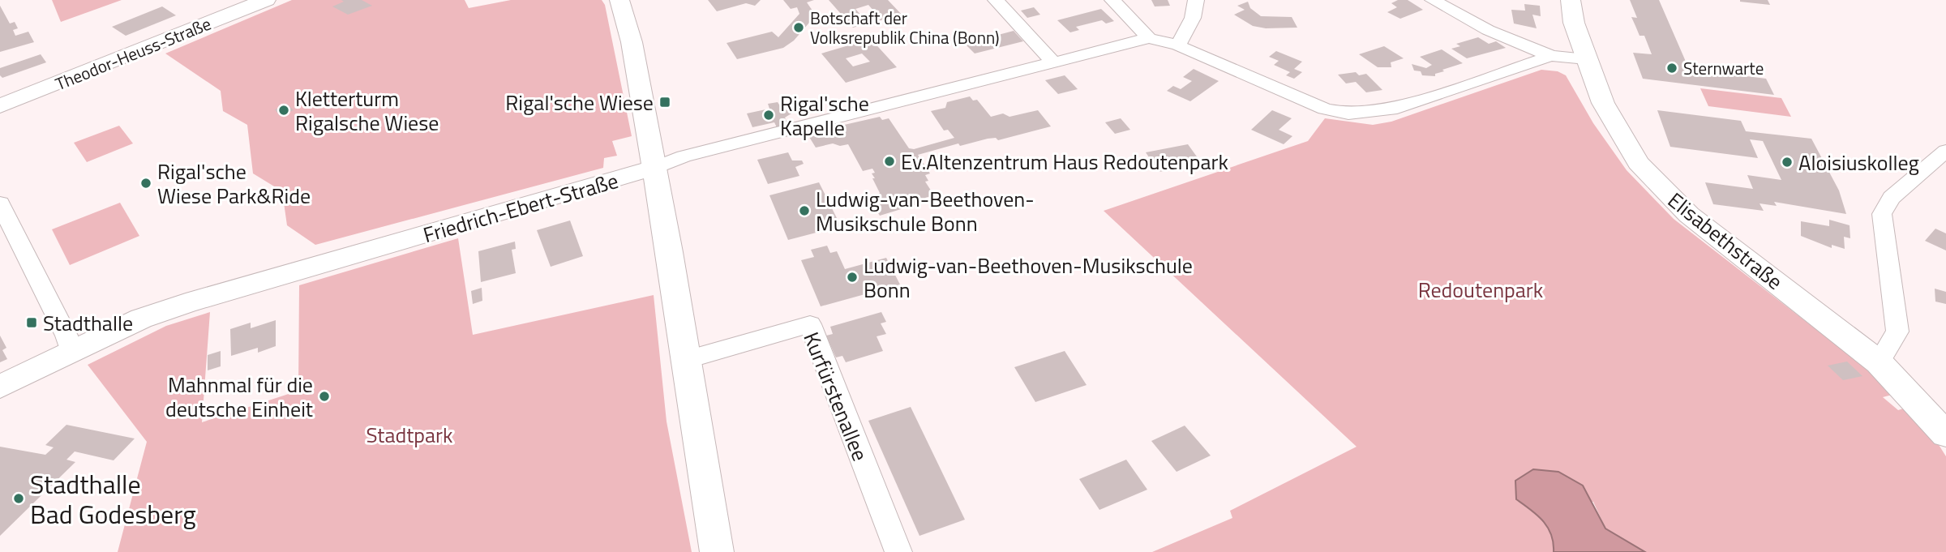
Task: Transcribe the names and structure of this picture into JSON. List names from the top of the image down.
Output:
{
  "streets": {
    "street": [
      "Theodor-Heuss-Straße",
      "Friedrich-Ebert-Straße",
      "Elisabethstraße",
      "Kurfürstenallee"
    ]
  },
  "crossings": [
    ["Friedrich-Ebert-Straße", "Elisabethstraße"]
  ],
  "parks": ["Redoutenpark", "Stadtpark"],
  "places": {
    "other": [
      "Botschaft der Volksrepublik China (Bonn)",
      "Sternwarte",
      "Kletterturm Rigalsche Wiese",
      "Rigal'sche Kapelle",
      "Ev.Altenzentrum Haus Redoutenpark",
      "Aloisiuskolleg",
      "Rigal'sche Wiese Park&Ride",
      "Ludwig-van-Beethoven- Musikschule Bonn",
      "Ludwig-van-Beethoven-Musikschule Bonn",
      "Mahnmal für die deutsche Einheit",
      "Stadthalle Bad Godesberg"
    ],
    "transit": ["Rigal'sche Wiese", "Stadthalle"]
  }
}
